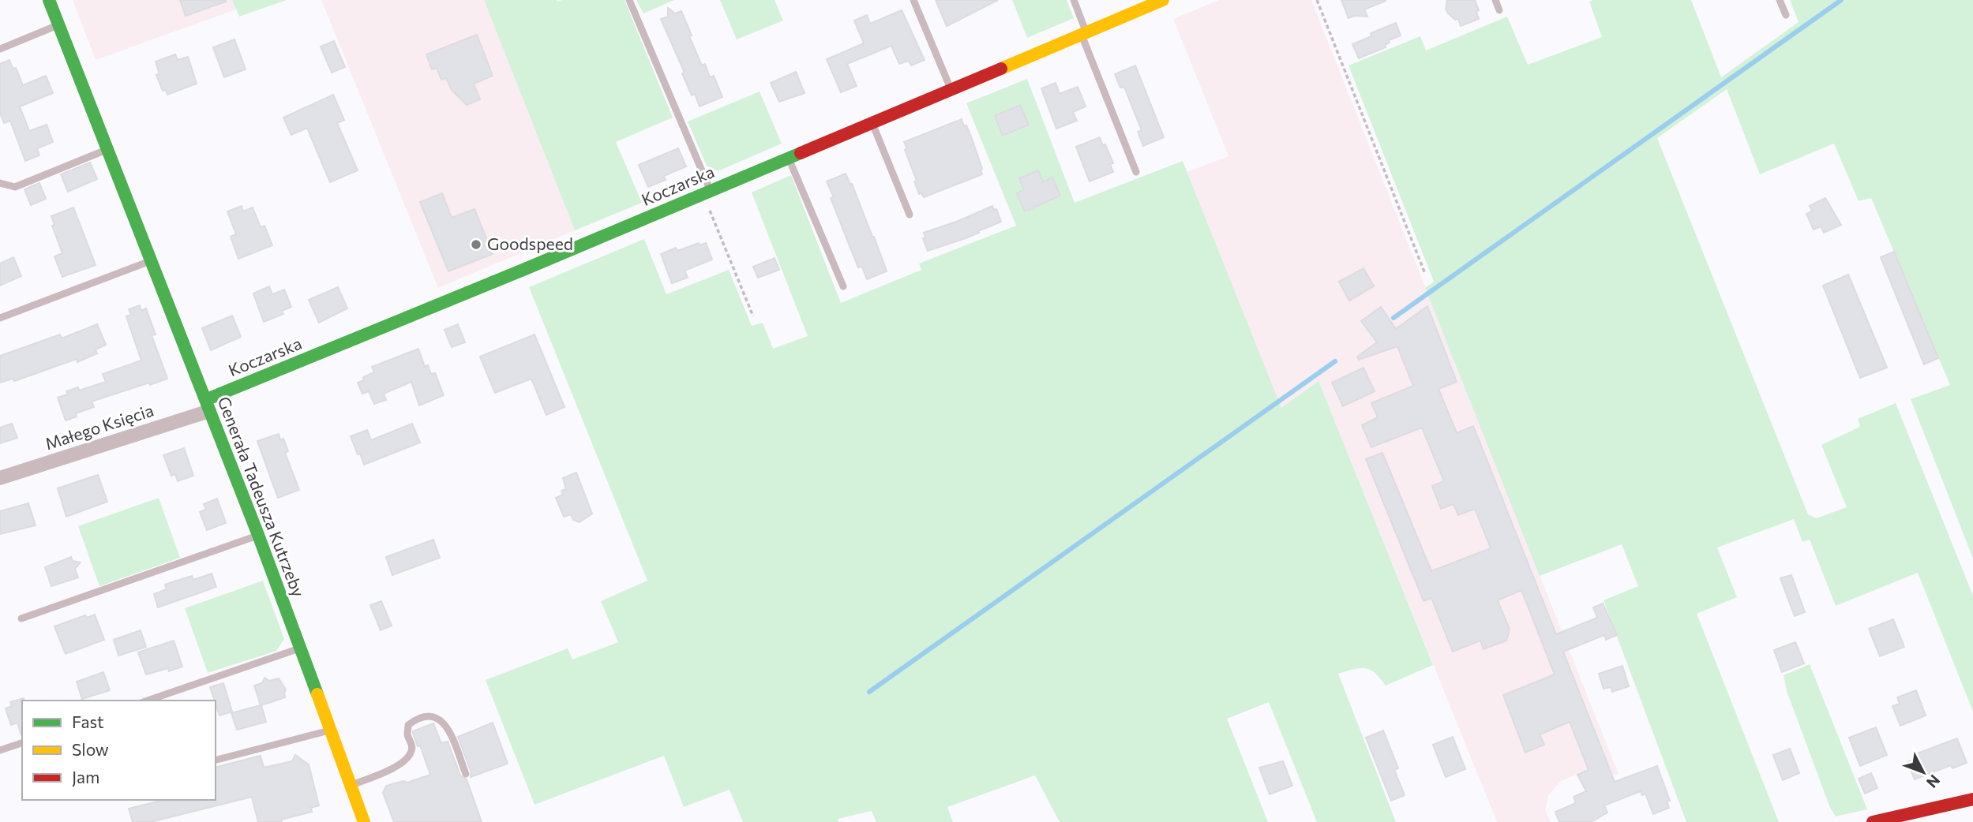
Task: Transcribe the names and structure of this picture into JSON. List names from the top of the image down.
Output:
{
  "streets": {
    "street": ["Koczarska", "Małego Księcia", "Generała Tadeusza Kutrzeby"]
  },
  "crossings": [
    ["Koczarska", "Małego Księcia"],
    ["Koczarska", "Generała Tadeusza Kutrzeby"],
    ["Małego Księcia", "Generała Tadeusza Kutrzeby"]
  ],
  "places": ["Goodspeed"],
  "legend": ["Fast", "Slow", "Jam"],
  "north": "bottom right"
}
